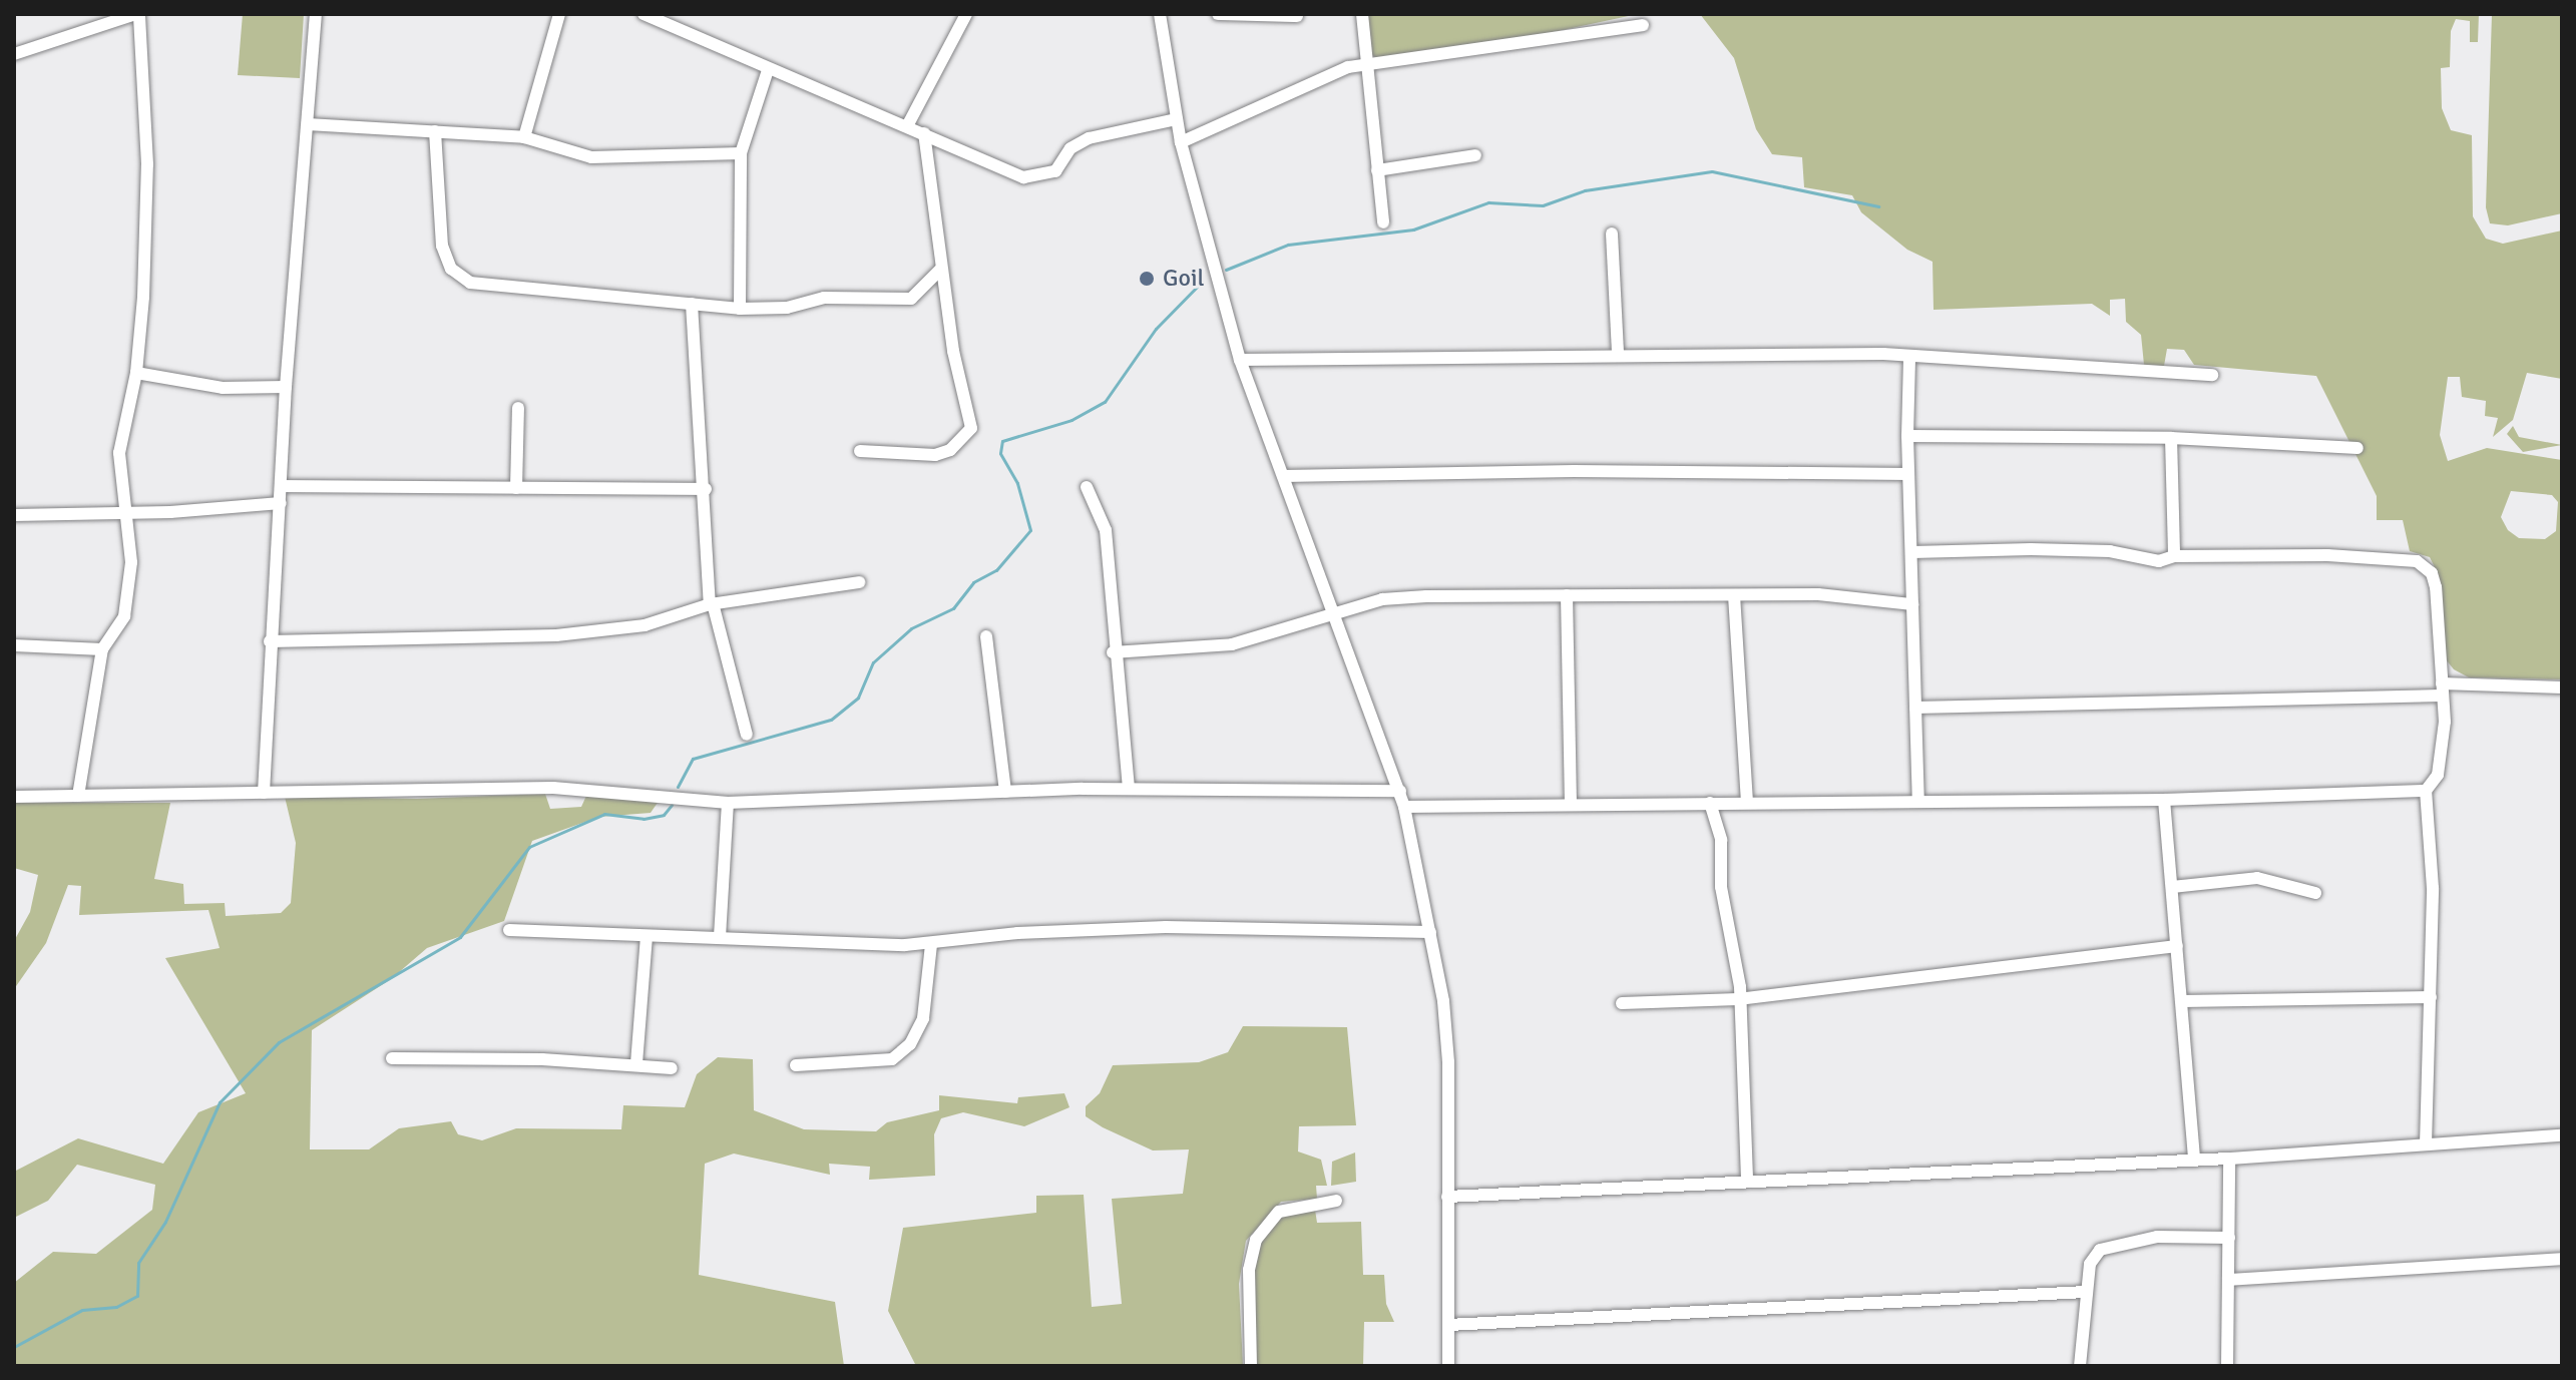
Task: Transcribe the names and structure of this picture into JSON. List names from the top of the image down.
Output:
{
  "places": ["Goil"]
}
